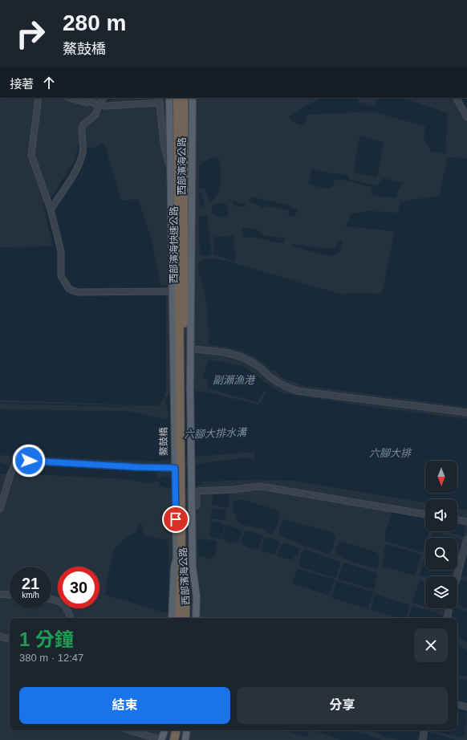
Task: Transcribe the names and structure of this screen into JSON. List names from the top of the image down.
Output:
{
  "streets": {
    "highway": ["西部濱海快速公路"],
    "main road": ["西部濱海公路", "鰲鼓橋"]
  },
  "crossings": [
    ["西部濱海公路", "西部濱海快速公路"],
    ["西部濱海公路", "鰲鼓橋"],
    ["西部濱海快速公路", "鰲鼓橋"]
  ],
  "water": ["副瀨漁港", "六腳大排水溝", "六腳大排"],
  "north": "bottom",
  "page": {
    "turn": ["280 m", "鰲鼓橋"],
    "then": "接著",
    "speed": "21 km/h",
    "limit": "30",
    "heading": ["1 分鐘", "380 m · 12:47"],
    "buttons": ["結束", "分享"]
  }
}
